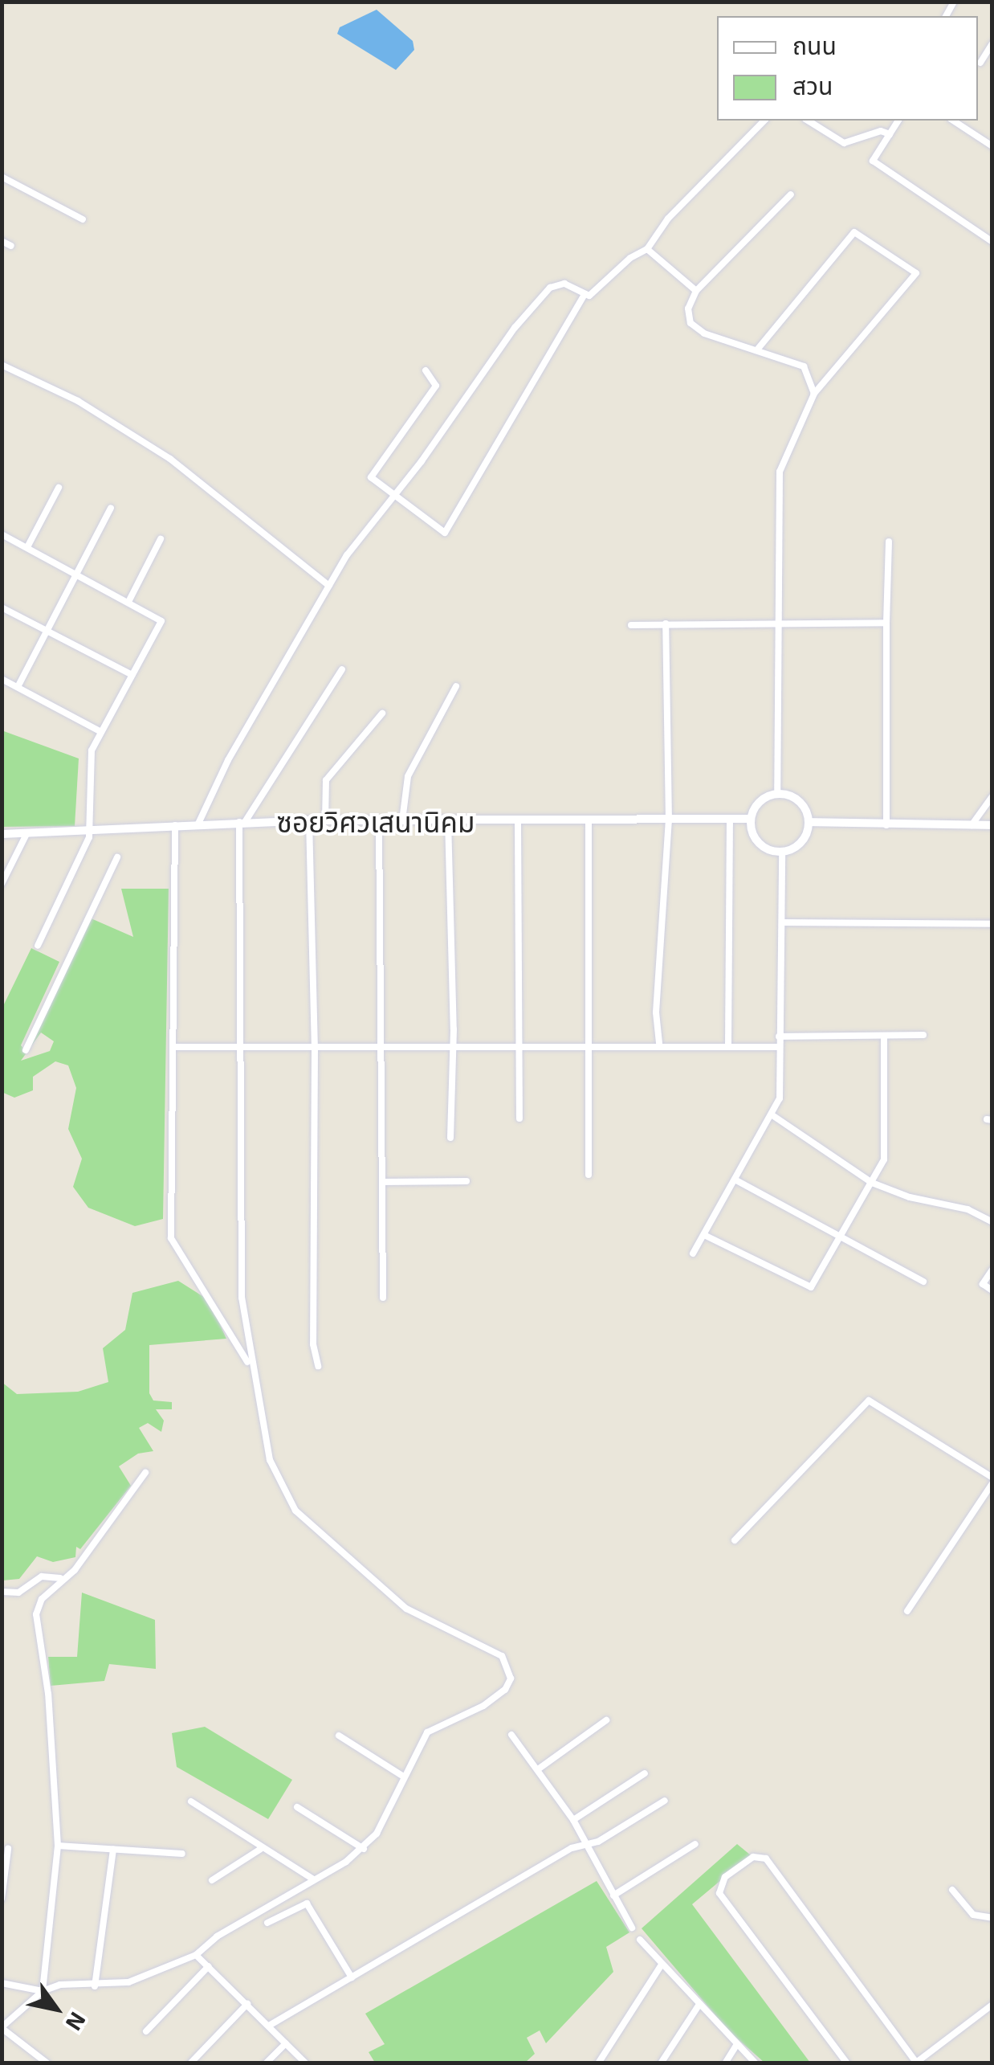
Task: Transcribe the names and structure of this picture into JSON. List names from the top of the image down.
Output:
{
  "streets": {
    "street": ["ซอยวิศวเสนานิคม"]
  },
  "legend": ["ถนน", "สวน"],
  "north": "bottom right"
}
